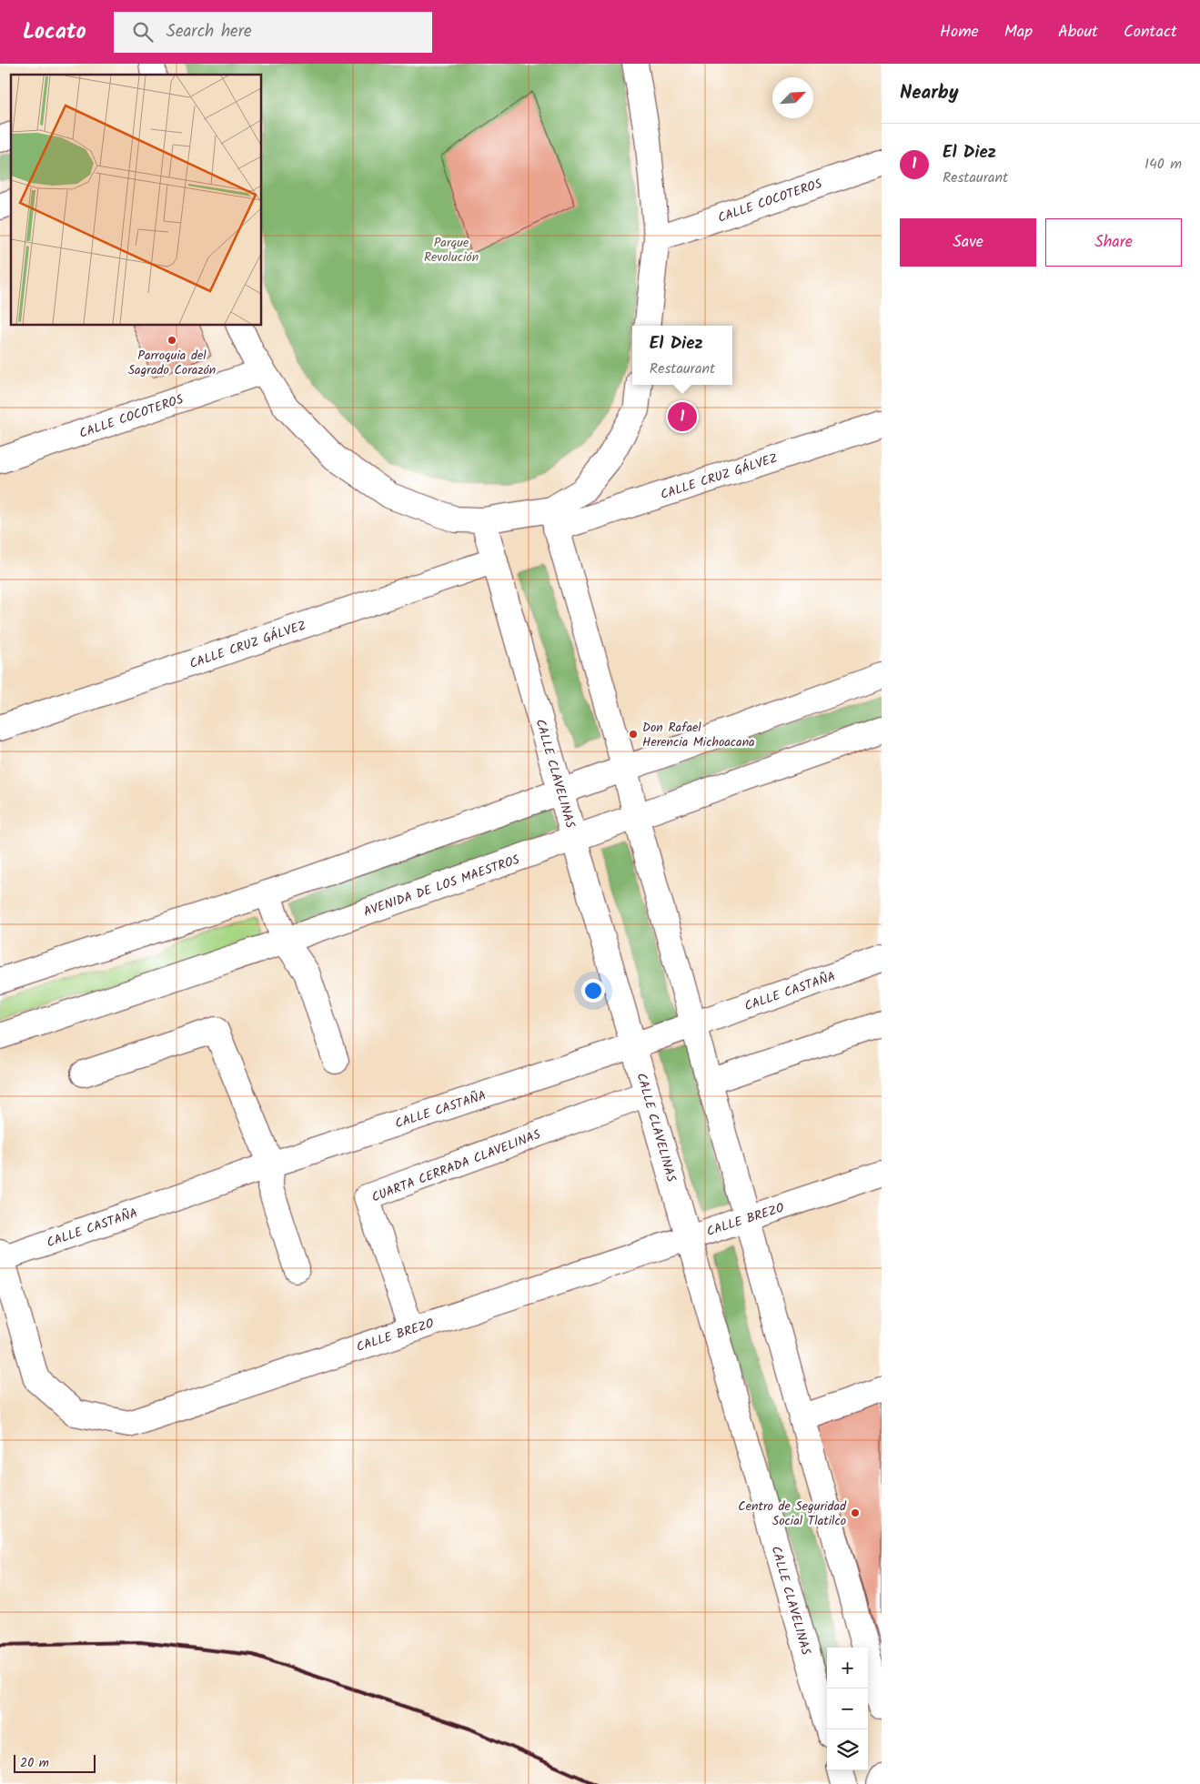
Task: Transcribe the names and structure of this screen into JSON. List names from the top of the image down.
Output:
{
  "streets": {
    "street": [
      "CALLE COCOTEROS",
      "CALLE CRUZ GÁLVEZ",
      "CALLE CLAVELINAS",
      "AVENIDA DE LOS MAESTROS",
      "CALLE CASTAÑA",
      "CUARTA CERRADA CLAVELINAS",
      "CALLE BREZO"
    ]
  },
  "crossings": [
    ["CALLE CRUZ GÁLVEZ", "CALLE CLAVELINAS"],
    ["CALLE CLAVELINAS", "AVENIDA DE LOS MAESTROS"],
    ["CALLE CLAVELINAS", "CALLE CASTAÑA"],
    ["CALLE CLAVELINAS", "CUARTA CERRADA CLAVELINAS"],
    ["CALLE CLAVELINAS", "CALLE BREZO"],
    ["CALLE CASTAÑA", "CALLE BREZO"],
    ["CUARTA CERRADA CLAVELINAS", "CALLE BREZO"]
  ],
  "parks": ["Parque Revolución"],
  "places": ["Parroquia del Sagrado Corazón", "Don Rafael Herencia Michoacana", "Centro de Seguridad Social Tlatilco"],
  "scale_bar": "20 m",
  "north": "top right",
  "page": {
    "header": "Locato",
    "search": "Search here",
    "nav": [
      "Home",
      "Map",
      "About",
      "Contact"
    ],
    "heading": "Nearby",
    "list": [
      {
        "mark": "1",
        "name": "El Diez",
        "note": "Restaurant",
        "value": "140 m"
      }
    ],
    "buttons": ["Save", "Share"],
    "popup": ["El Diez", "Restaurant"],
    "pins": "1",
    "map_buttons": ["+", "−"],
    "scale": "20 m"
  }
}
